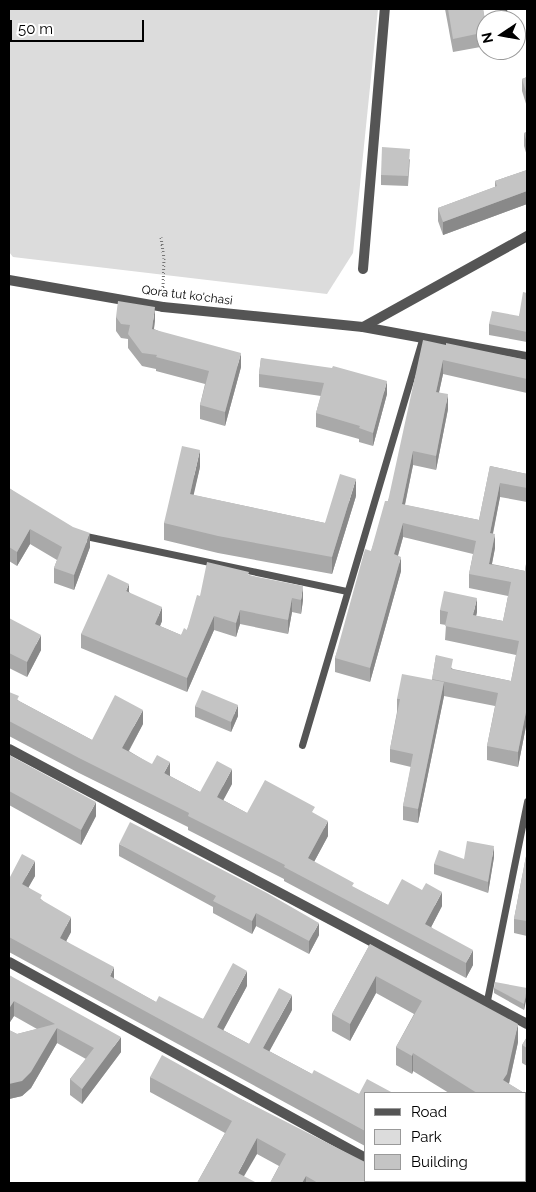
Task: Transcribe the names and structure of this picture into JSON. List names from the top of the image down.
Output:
{
  "streets": {
    "street": ["Qora tut ko'chasi"]
  },
  "legend": ["Road", "Park", "Building"],
  "scale_bar": "50 m",
  "north": "left"
}
